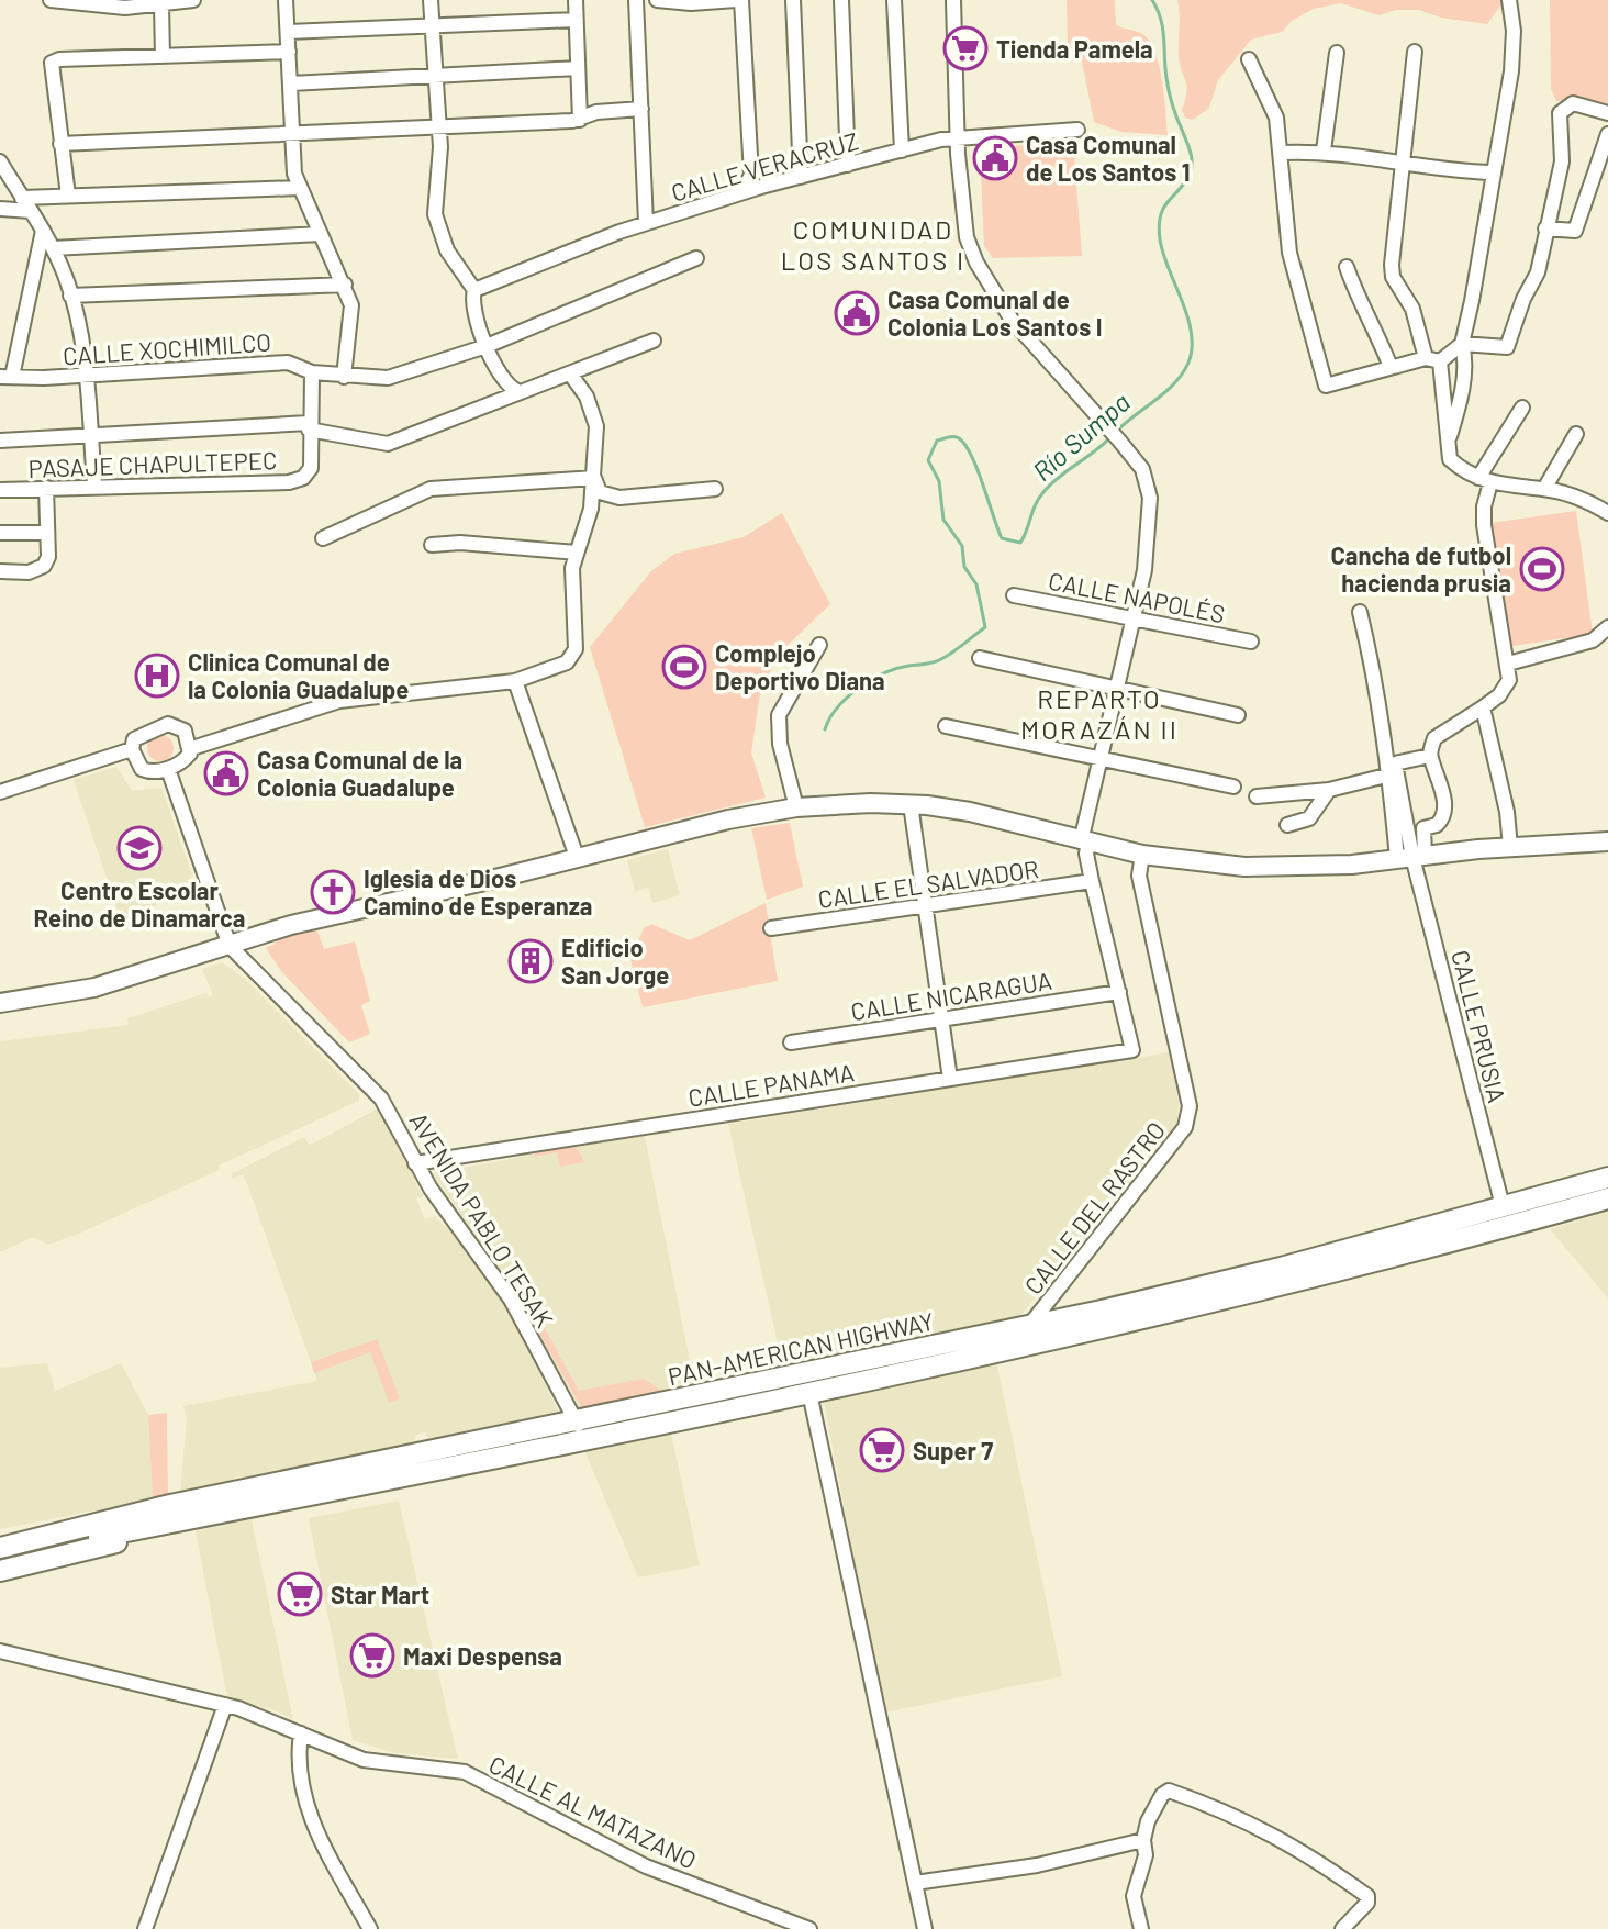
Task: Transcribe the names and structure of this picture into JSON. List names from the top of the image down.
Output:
{
  "streets": {
    "highway": ["PAN-AMERICAN HIGHWAY"],
    "street": [
      "CALLE VERACRUZ",
      "CALLE XOCHIMILCO",
      "PASAJE CHAPULTEPEC",
      "CALLE NAPOLÉS",
      "CALLE EL SALVADOR",
      "CALLE NICARAGUA",
      "CALLE PRUSIA",
      "CALLE PANAMA",
      "CALLE DEL RASTRO",
      "AVENIDA PABLO TESAK",
      "CALLE AL MATAZANO"
    ]
  },
  "crossings": [
    ["CALLE XOCHIMILCO", "PASAJE CHAPULTEPEC"],
    ["CALLE NICARAGUA", "CALLE PANAMA"],
    ["CALLE PRUSIA", "PAN-AMERICAN HIGHWAY"],
    ["CALLE PANAMA", "AVENIDA PABLO TESAK"],
    ["CALLE DEL RASTRO", "PAN-AMERICAN HIGHWAY"],
    ["AVENIDA PABLO TESAK", "PAN-AMERICAN HIGHWAY"]
  ],
  "districts": ["COMUNIDAD LOS SANTOS I", "REPARTO MORAZÁN II"],
  "water": ["Río Sumpa"],
  "places": {
    "supermarket": [
      "Tienda Pamela",
      "Super 7",
      "Star Mart",
      "Maxi Despensa"
    ],
    "public building": ["Casa Comunal de Los Santos 1", "Casa Comunal de Colonia Los Santos I", "Casa Comunal de la Colonia Guadalupe"],
    "sports": ["Cancha de futbol hacienda prusia", "Complejo Deportivo Diana"],
    "hospital": ["Clinica Comunal de la Colonia Guadalupe"],
    "school or university": ["Centro Escolar Reino de Dinamarca"],
    "church": ["Iglesia de Dios Camino de Esperanza"],
    "building": ["Edificio San Jorge"]
  }
}
